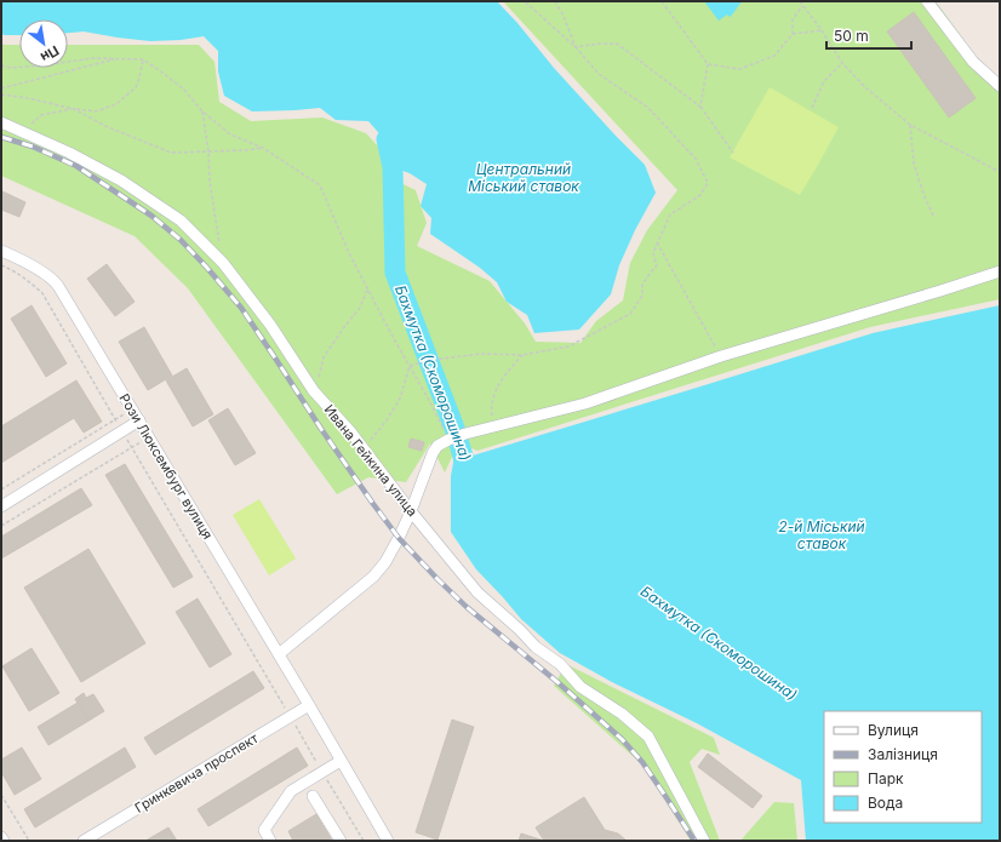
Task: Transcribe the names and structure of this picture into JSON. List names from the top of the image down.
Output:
{
  "streets": {
    "street": ["Ивана Гейкина улица", "Рози Люксембург вулиця", "Гринкевича проспект"]
  },
  "crossings": [
    ["Рози Люксембург вулиця", "Гринкевича проспект"]
  ],
  "water": ["Центральний Міський ставок", "Бахмутка (Скоморошина)", "2-й Міський ставок"],
  "legend": [
    "Вулиця",
    "Залізниця",
    "Парк",
    "Вода"
  ],
  "scale_bar": "50 m",
  "north": "bottom right"
}
